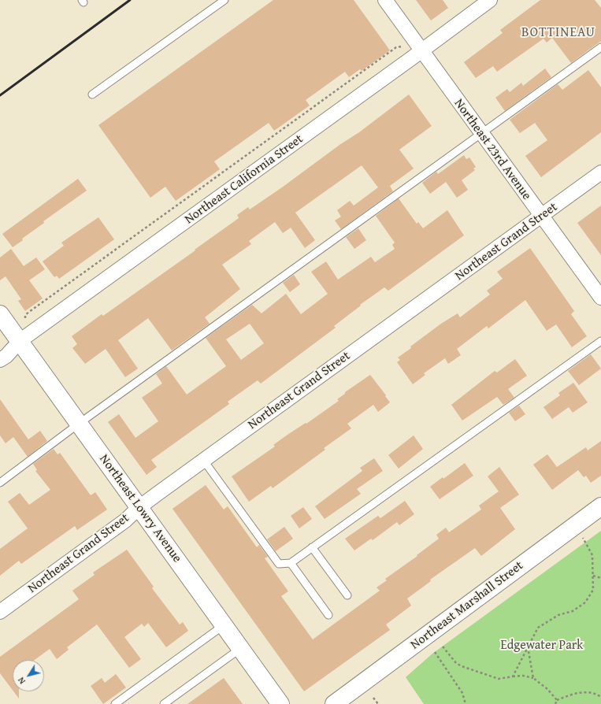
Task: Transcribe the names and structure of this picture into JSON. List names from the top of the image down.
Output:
{
  "streets": {
    "main road": ["Northeast Lowry Avenue", "Northeast Marshall Street"],
    "street": ["Northeast 23rd Avenue", "Northeast California Street", "Northeast Grand Street"]
  },
  "crossings": [
    ["Northeast 23rd Avenue", "Northeast California Street"],
    ["Northeast 23rd Avenue", "Northeast Grand Street"],
    ["Northeast California Street", "Northeast Lowry Avenue"],
    ["Northeast Grand Street", "Northeast Lowry Avenue"]
  ],
  "districts": ["BOTTINEAU"],
  "parks": ["Edgewater Park"],
  "north": "bottom left"
}
